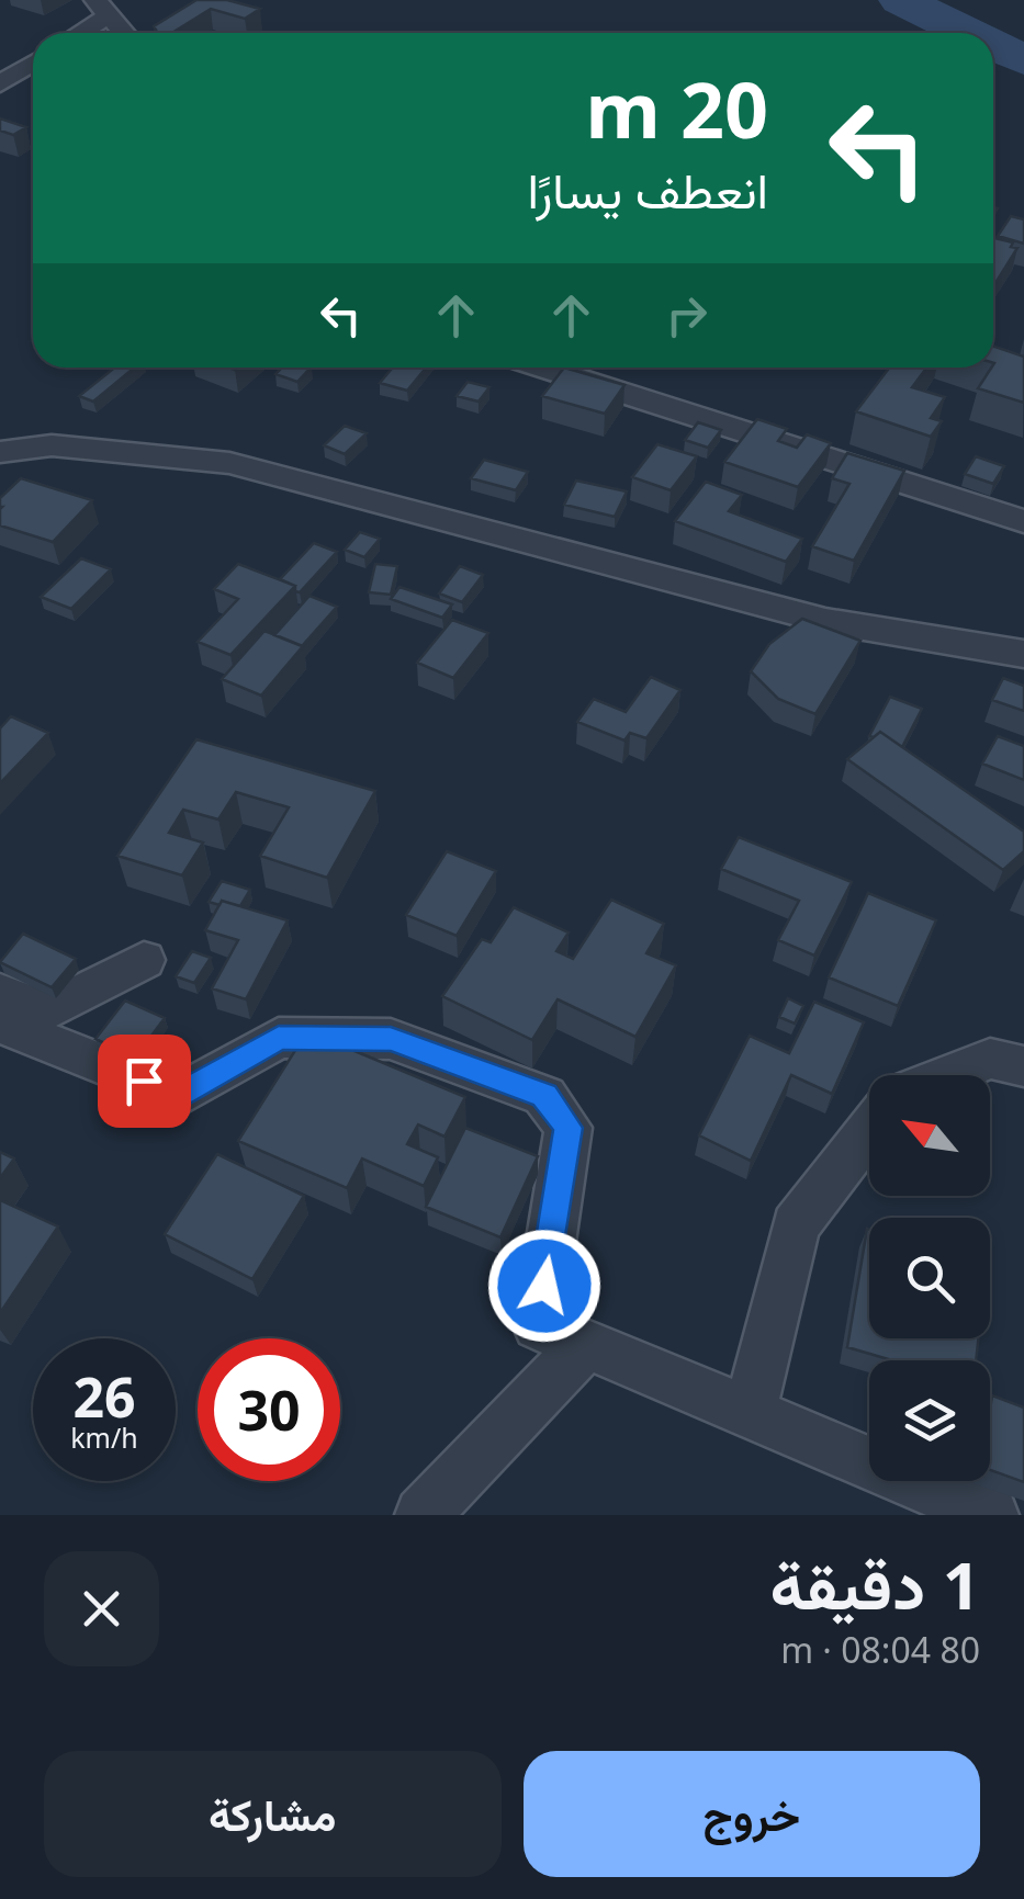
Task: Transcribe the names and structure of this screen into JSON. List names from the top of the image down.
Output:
{
  "north": "top left",
  "page": {
    "turn": ["20 m", "انعطف يسارًا"],
    "speed": "26 km/h",
    "limit": "30",
    "heading": ["1 دقيقة", "80 m · 08:04"],
    "buttons": ["خروج", "مشاركة"]
  }
}
